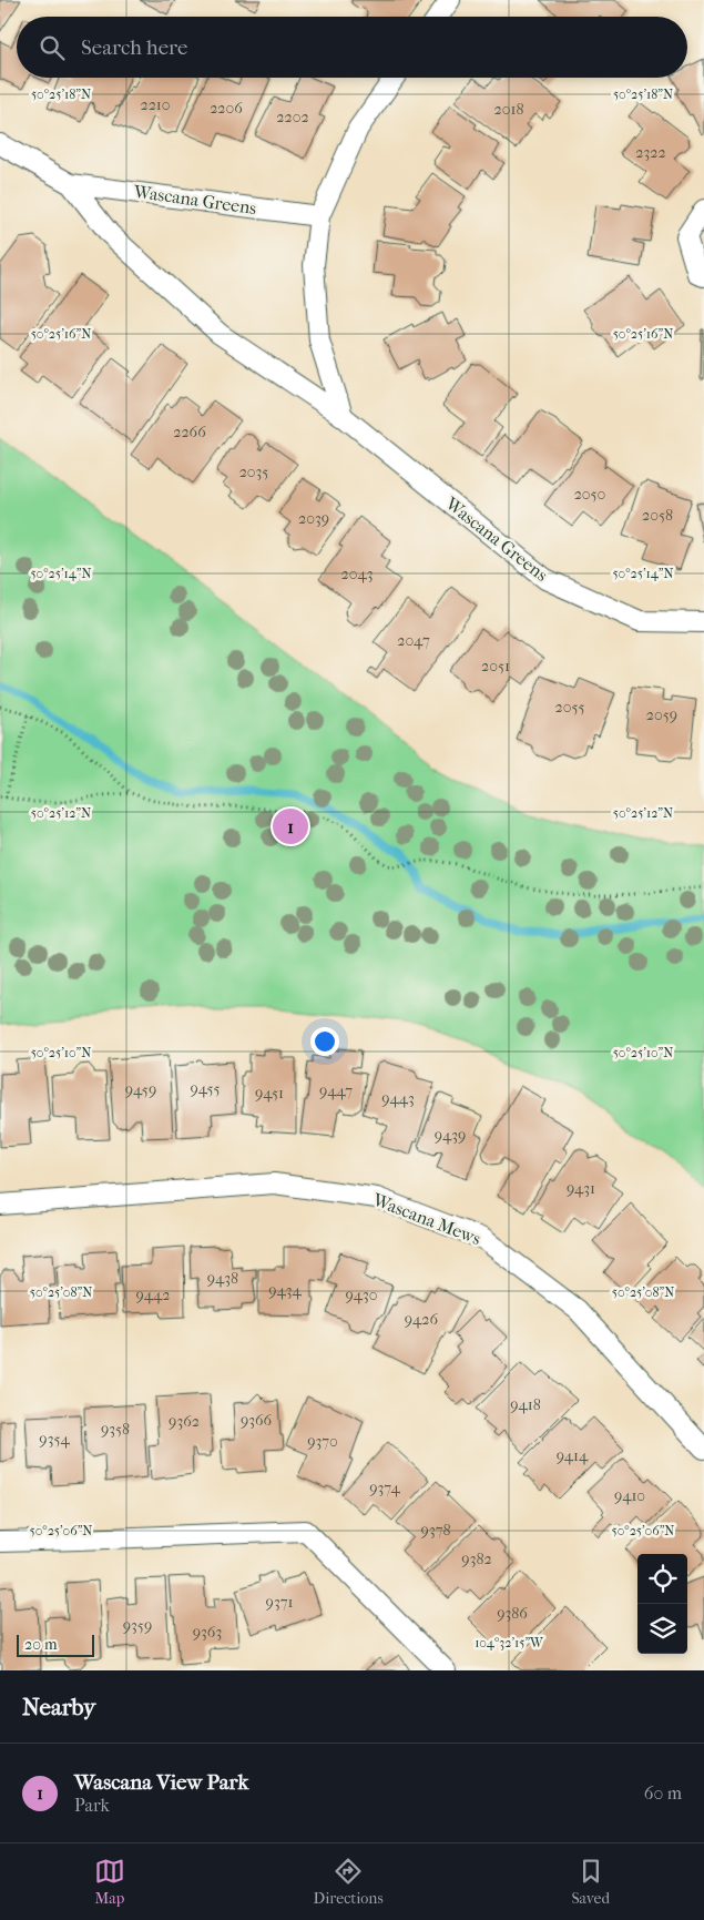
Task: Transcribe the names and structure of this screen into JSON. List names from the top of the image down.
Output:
{
  "streets": {
    "street": ["Wascana Greens", "Wascana Mews"]
  },
  "house_numbers": [
    "2210",
    "2206",
    "2018",
    "2202",
    "2322",
    "2266",
    "2035",
    "2050",
    "2058",
    "2039",
    "2043",
    "2047",
    "2051",
    "2055",
    "2059",
    "9455",
    "9459",
    "9447",
    "9451",
    "9443",
    "9439",
    "9431",
    "9438",
    "9434",
    "9442",
    "9430",
    "9426",
    "9418",
    "9366",
    "9362",
    "9358",
    "9354",
    "9370",
    "9414",
    "9374",
    "9410",
    "9378",
    "9382",
    "9371",
    "9386",
    "9359",
    "9363"
  ],
  "scale_bar": "20 m",
  "page": {
    "search": "Search here",
    "pins": "1",
    "scale": "20 m",
    "heading": "Nearby",
    "list": [
      {
        "mark": "1",
        "name": "Wascana View Park",
        "note": "Park",
        "value": "60 m"
      }
    ],
    "nav": ["Map", "Directions", "Saved"]
  },
  "coordinates": [
    "50°25'18\"N",
    "50°25'16\"N",
    "50°25'14\"N",
    "50°25'12\"N",
    "50°25'10\"N",
    "50°25'08\"N",
    "50°25'06\"N",
    "104°32'15\"W"
  ]
}
